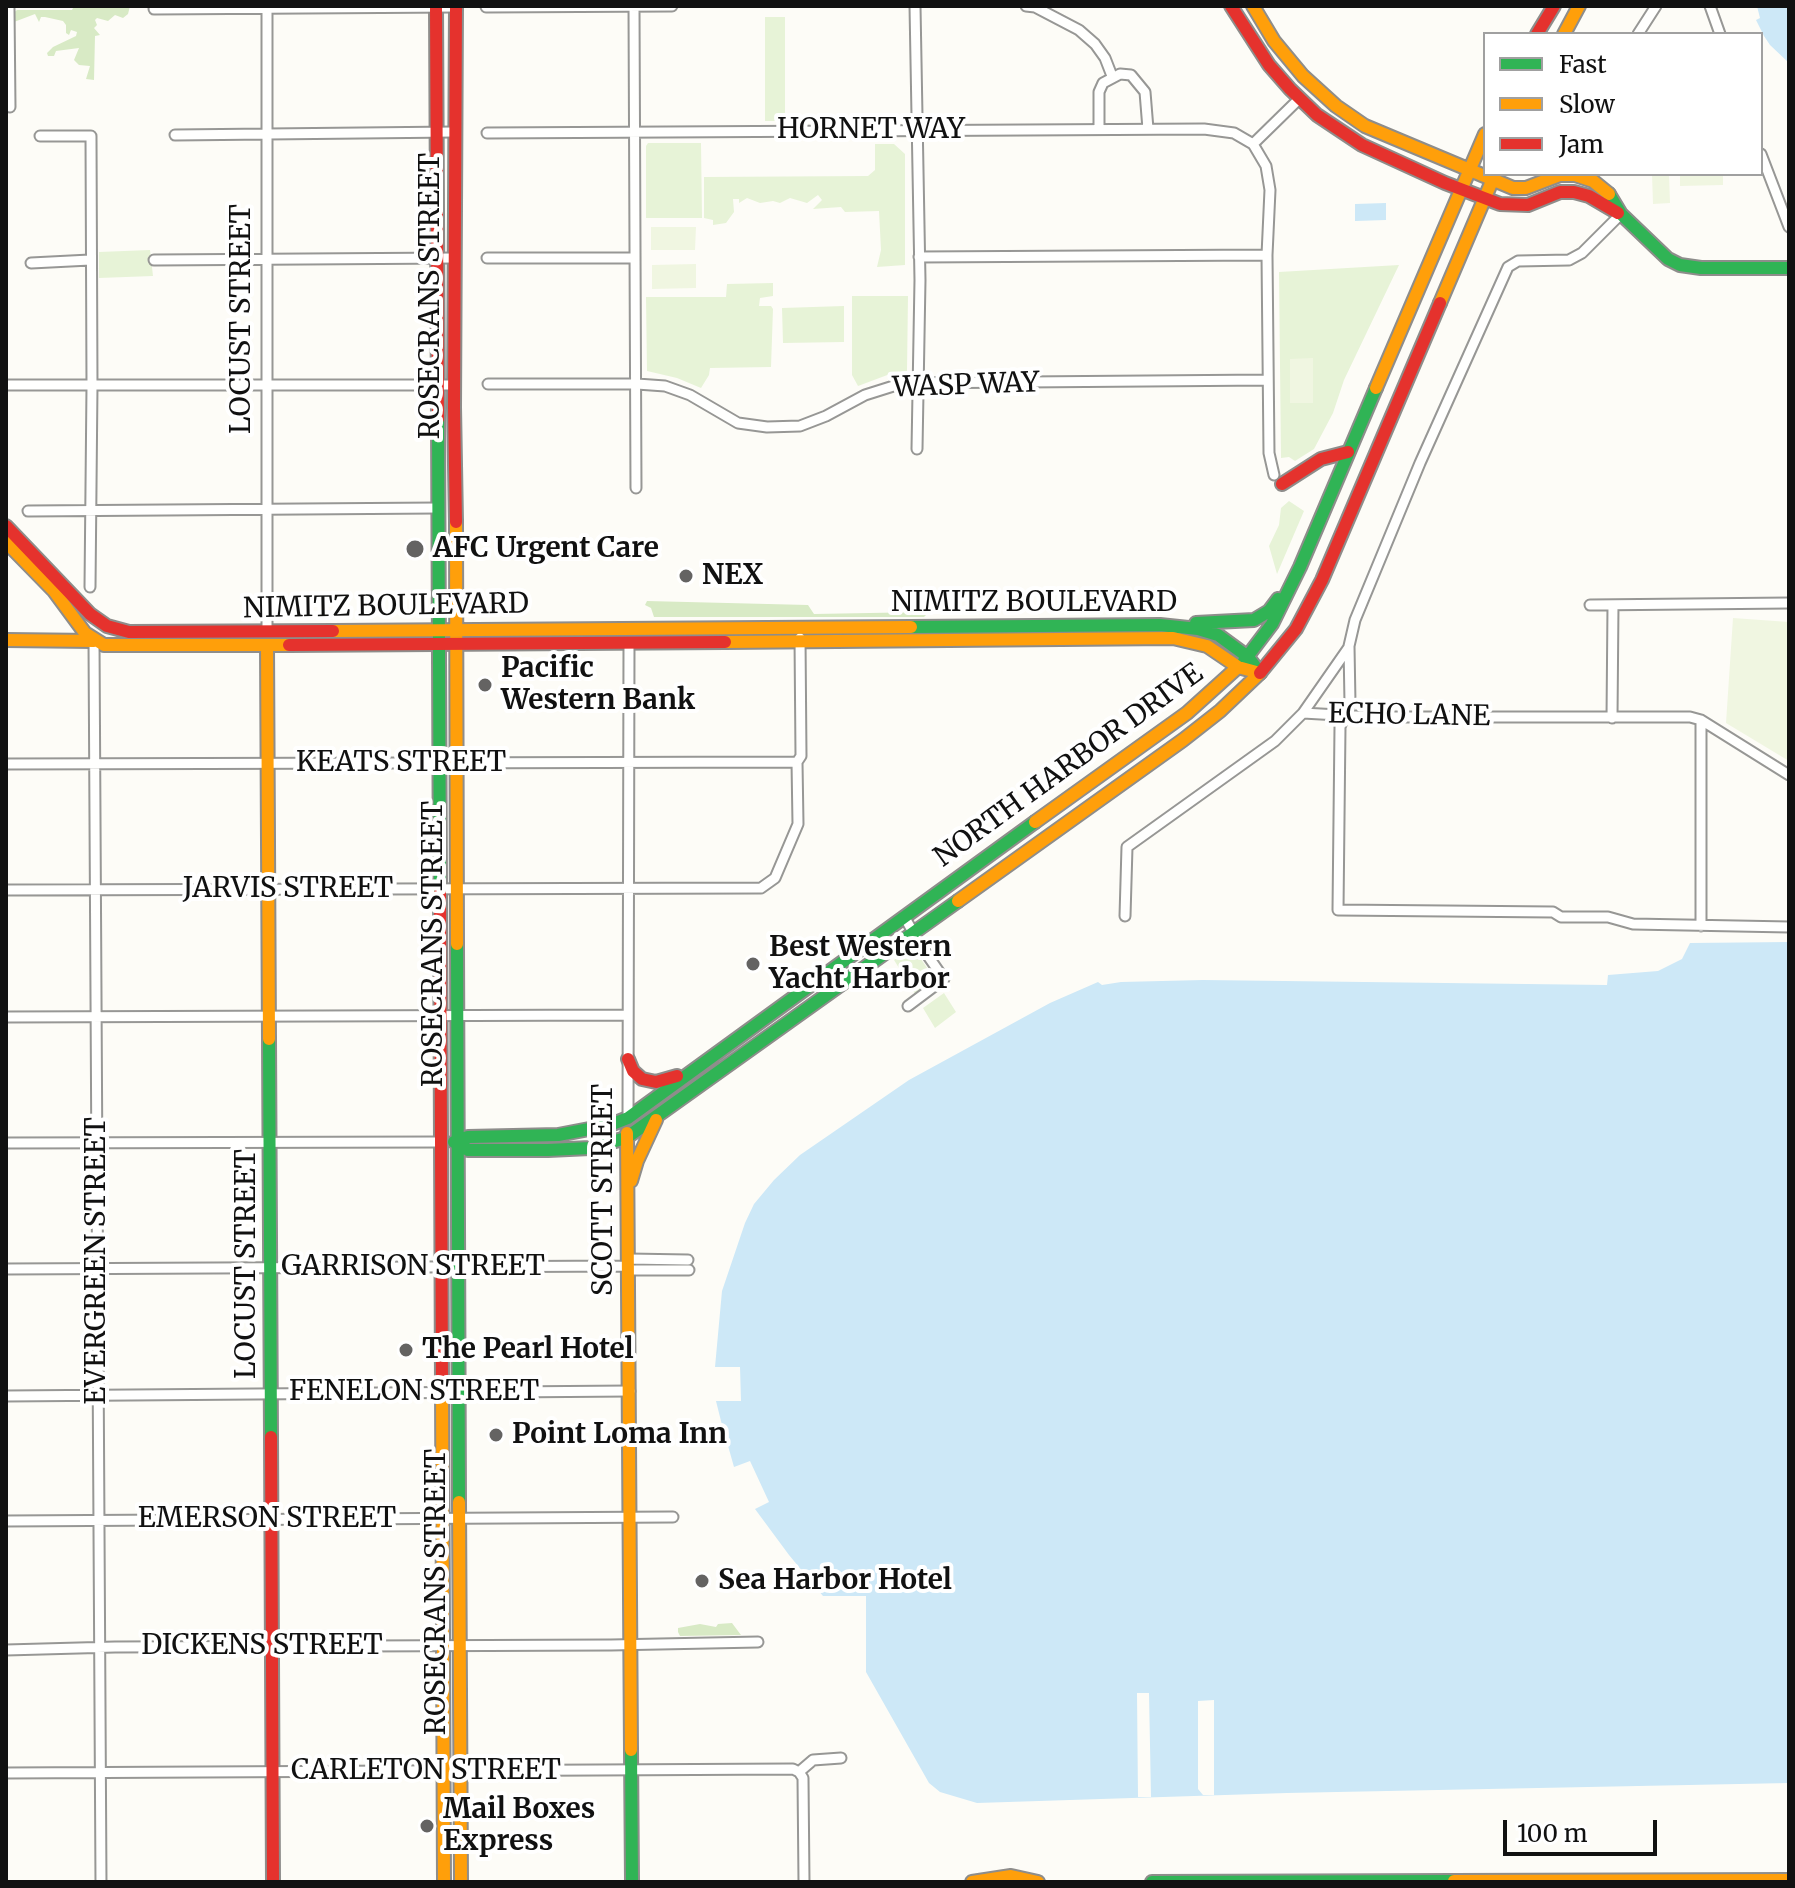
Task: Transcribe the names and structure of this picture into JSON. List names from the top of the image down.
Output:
{
  "streets": {
    "main road": [
      "ROSECRANS STREET",
      "LOCUST STREET",
      "NIMITZ BOULEVARD",
      "NORTH HARBOR DRIVE",
      "SCOTT STREET"
    ],
    "street": [
      "HORNET WAY",
      "WASP WAY",
      "ECHO LANE",
      "KEATS STREET",
      "JARVIS STREET",
      "EVERGREEN STREET",
      "GARRISON STREET",
      "FENELON STREET",
      "EMERSON STREET",
      "DICKENS STREET",
      "CARLETON STREET"
    ]
  },
  "crossings": [
    ["ROSECRANS STREET", "NIMITZ BOULEVARD"],
    ["ROSECRANS STREET", "KEATS STREET"],
    ["ROSECRANS STREET", "NORTH HARBOR DRIVE"],
    ["ROSECRANS STREET", "JARVIS STREET"],
    ["ROSECRANS STREET", "GARRISON STREET"],
    ["ROSECRANS STREET", "FENELON STREET"],
    ["ROSECRANS STREET", "EMERSON STREET"],
    ["ROSECRANS STREET", "DICKENS STREET"],
    ["ROSECRANS STREET", "CARLETON STREET"],
    ["LOCUST STREET", "NIMITZ BOULEVARD"],
    ["LOCUST STREET", "KEATS STREET"],
    ["LOCUST STREET", "JARVIS STREET"],
    ["LOCUST STREET", "GARRISON STREET"],
    ["LOCUST STREET", "FENELON STREET"],
    ["LOCUST STREET", "EMERSON STREET"],
    ["LOCUST STREET", "DICKENS STREET"],
    ["LOCUST STREET", "CARLETON STREET"],
    ["NIMITZ BOULEVARD", "NORTH HARBOR DRIVE"],
    ["NIMITZ BOULEVARD", "SCOTT STREET"],
    ["NIMITZ BOULEVARD", "EVERGREEN STREET"],
    ["KEATS STREET", "JARVIS STREET"],
    ["KEATS STREET", "SCOTT STREET"],
    ["KEATS STREET", "EVERGREEN STREET"],
    ["NORTH HARBOR DRIVE", "SCOTT STREET"],
    ["JARVIS STREET", "SCOTT STREET"],
    ["JARVIS STREET", "EVERGREEN STREET"],
    ["SCOTT STREET", "GARRISON STREET"],
    ["SCOTT STREET", "FENELON STREET"],
    ["SCOTT STREET", "EMERSON STREET"],
    ["SCOTT STREET", "DICKENS STREET"],
    ["SCOTT STREET", "CARLETON STREET"],
    ["EVERGREEN STREET", "GARRISON STREET"],
    ["EVERGREEN STREET", "FENELON STREET"],
    ["EVERGREEN STREET", "EMERSON STREET"],
    ["EVERGREEN STREET", "DICKENS STREET"],
    ["EVERGREEN STREET", "CARLETON STREET"]
  ],
  "places": [
    "AFC Urgent Care",
    "NEX",
    "Pacific Western Bank",
    "Best Western Yacht Harbor",
    "The Pearl Hotel",
    "Point Loma Inn",
    "Sea Harbor Hotel",
    "Mail Boxes Express"
  ],
  "legend": ["Fast", "Slow", "Jam"],
  "scale_bar": "100 m"
}
